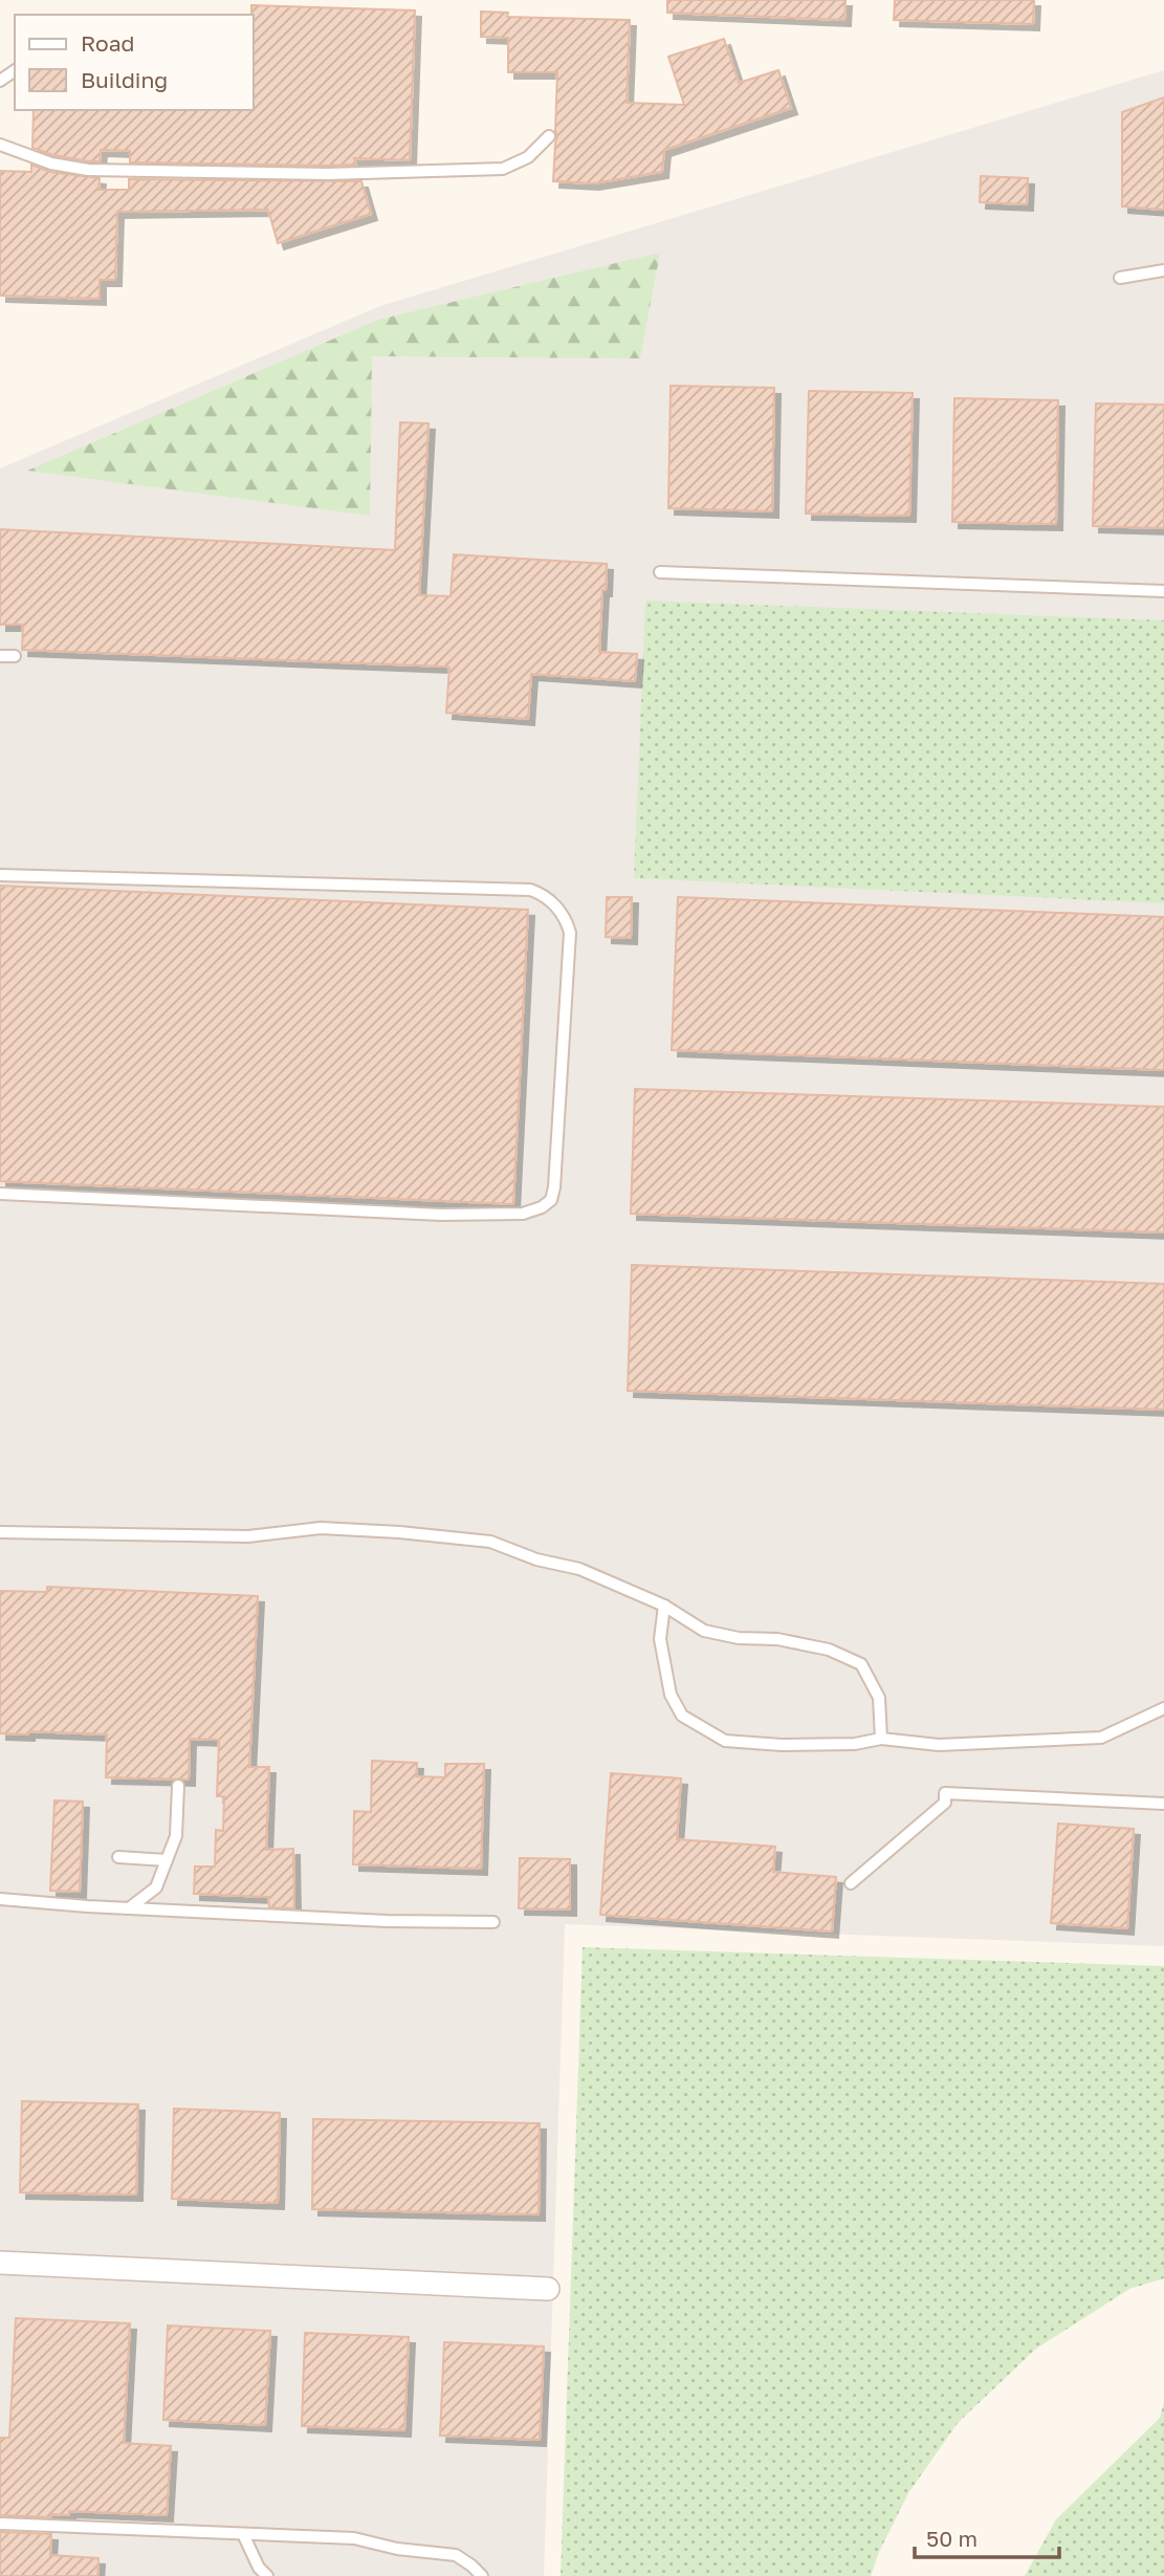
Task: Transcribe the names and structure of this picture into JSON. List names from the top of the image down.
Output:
{
  "legend": ["Road", "Building"],
  "scale_bar": "50 m"
}
